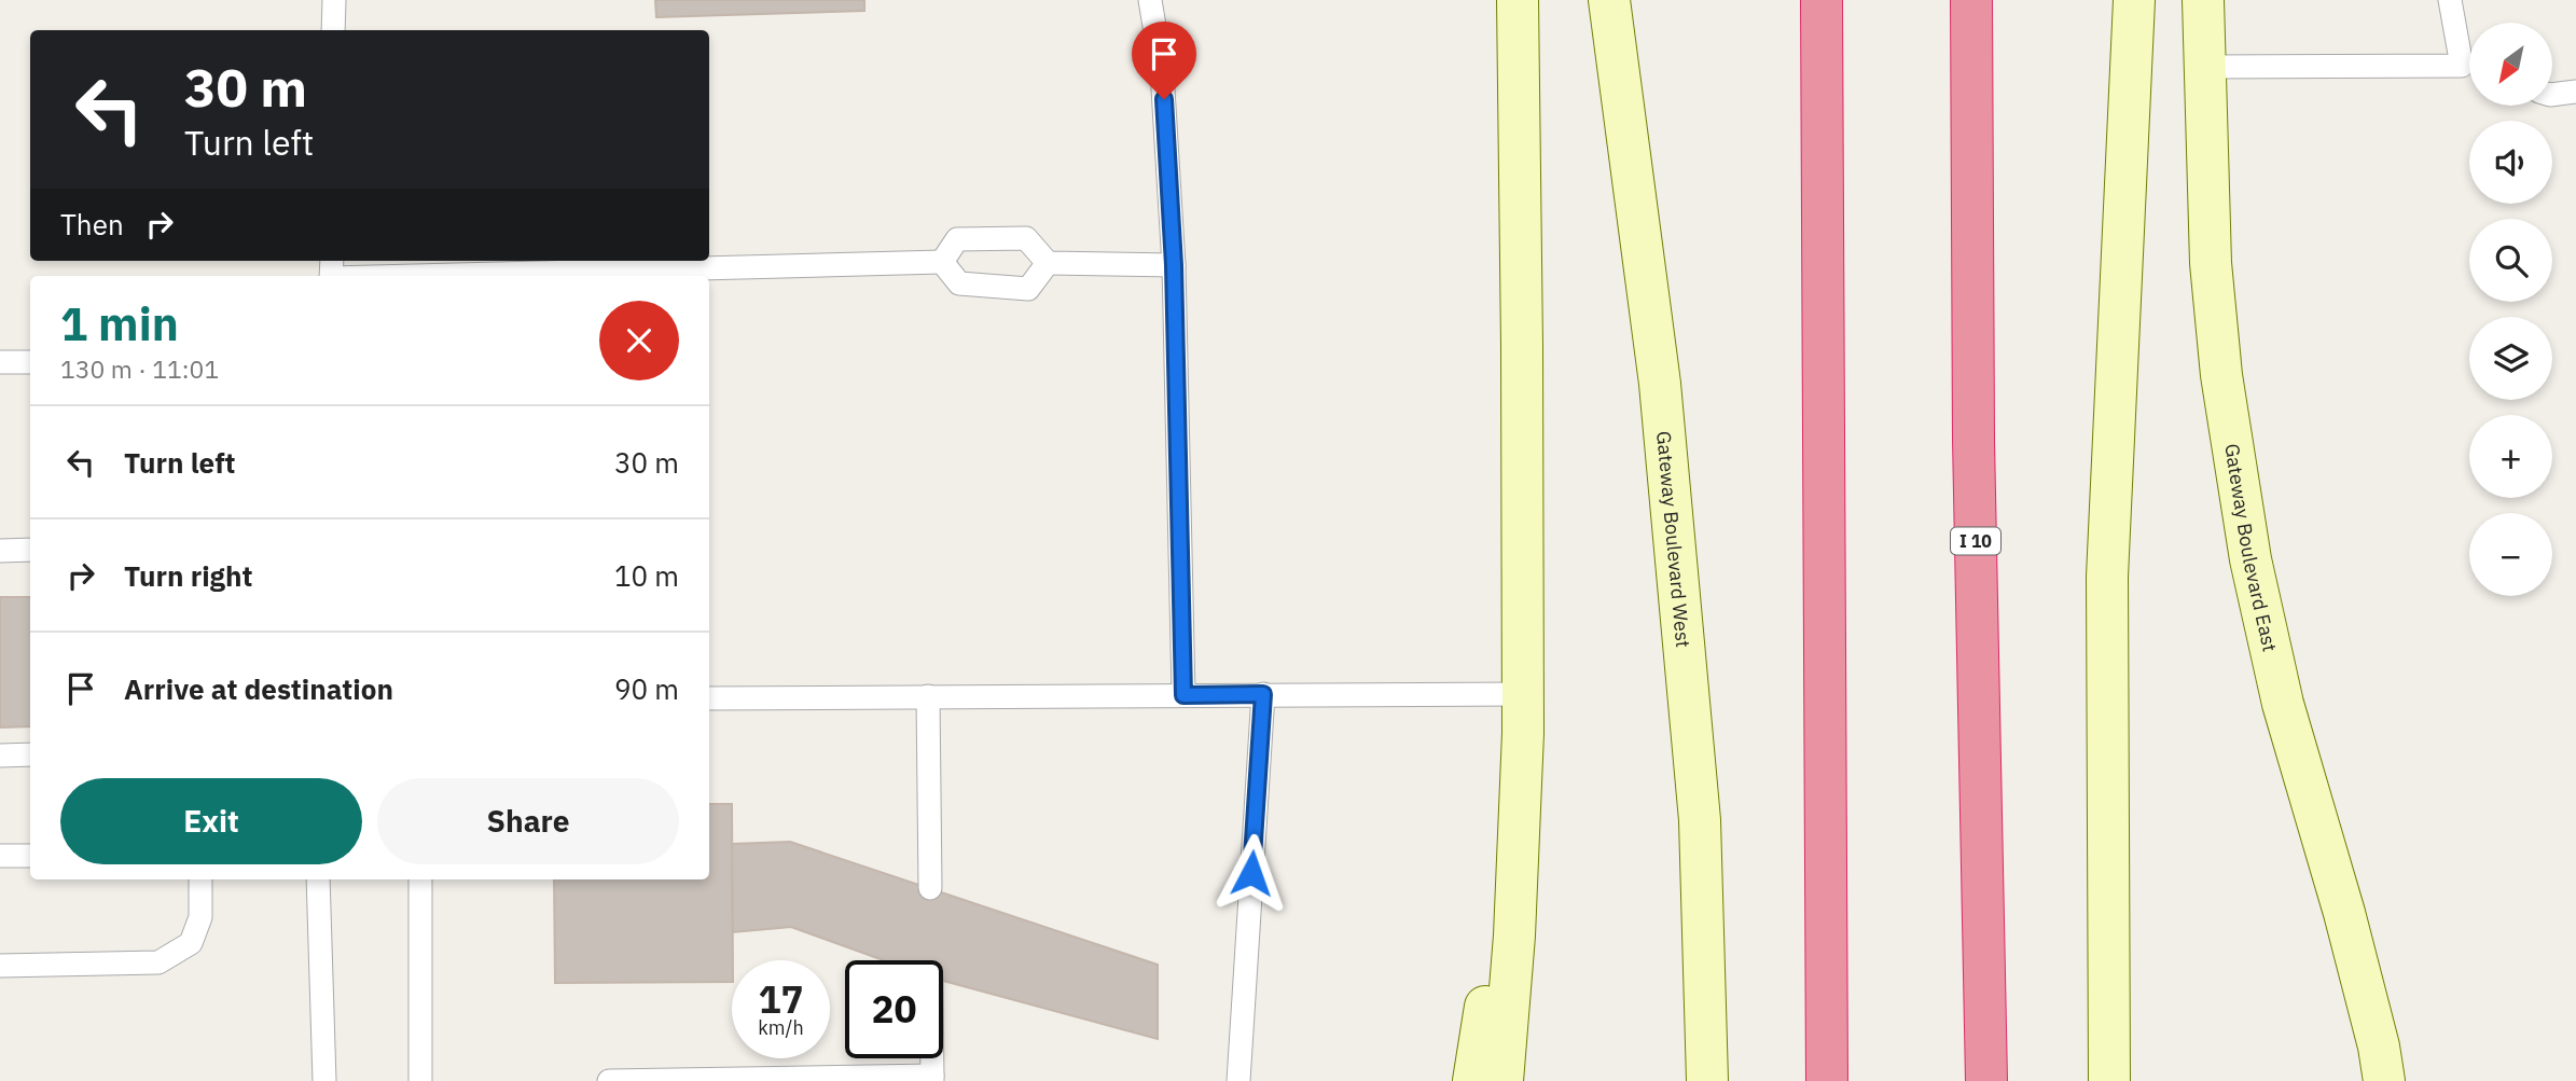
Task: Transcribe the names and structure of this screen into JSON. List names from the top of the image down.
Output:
{
  "streets": {
    "highway": ["I 10"],
    "main road": ["Gateway Boulevard West", "Gateway Boulevard East"]
  },
  "north": "bottom left",
  "page": {
    "map_buttons": ["+", "−"],
    "turn": ["30 m", "Turn left"],
    "then": "Then",
    "heading": ["1 min", "130 m · 11:01"],
    "list": [
      {
        "name": "Turn left",
        "value": "30 m"
      },
      {
        "name": "Turn right",
        "value": "10 m"
      },
      {
        "name": "Arrive at destination",
        "value": "90 m"
      }
    ],
    "buttons": ["Exit", "Share"],
    "speed": "17 km/h",
    "limit": "20"
  }
}
